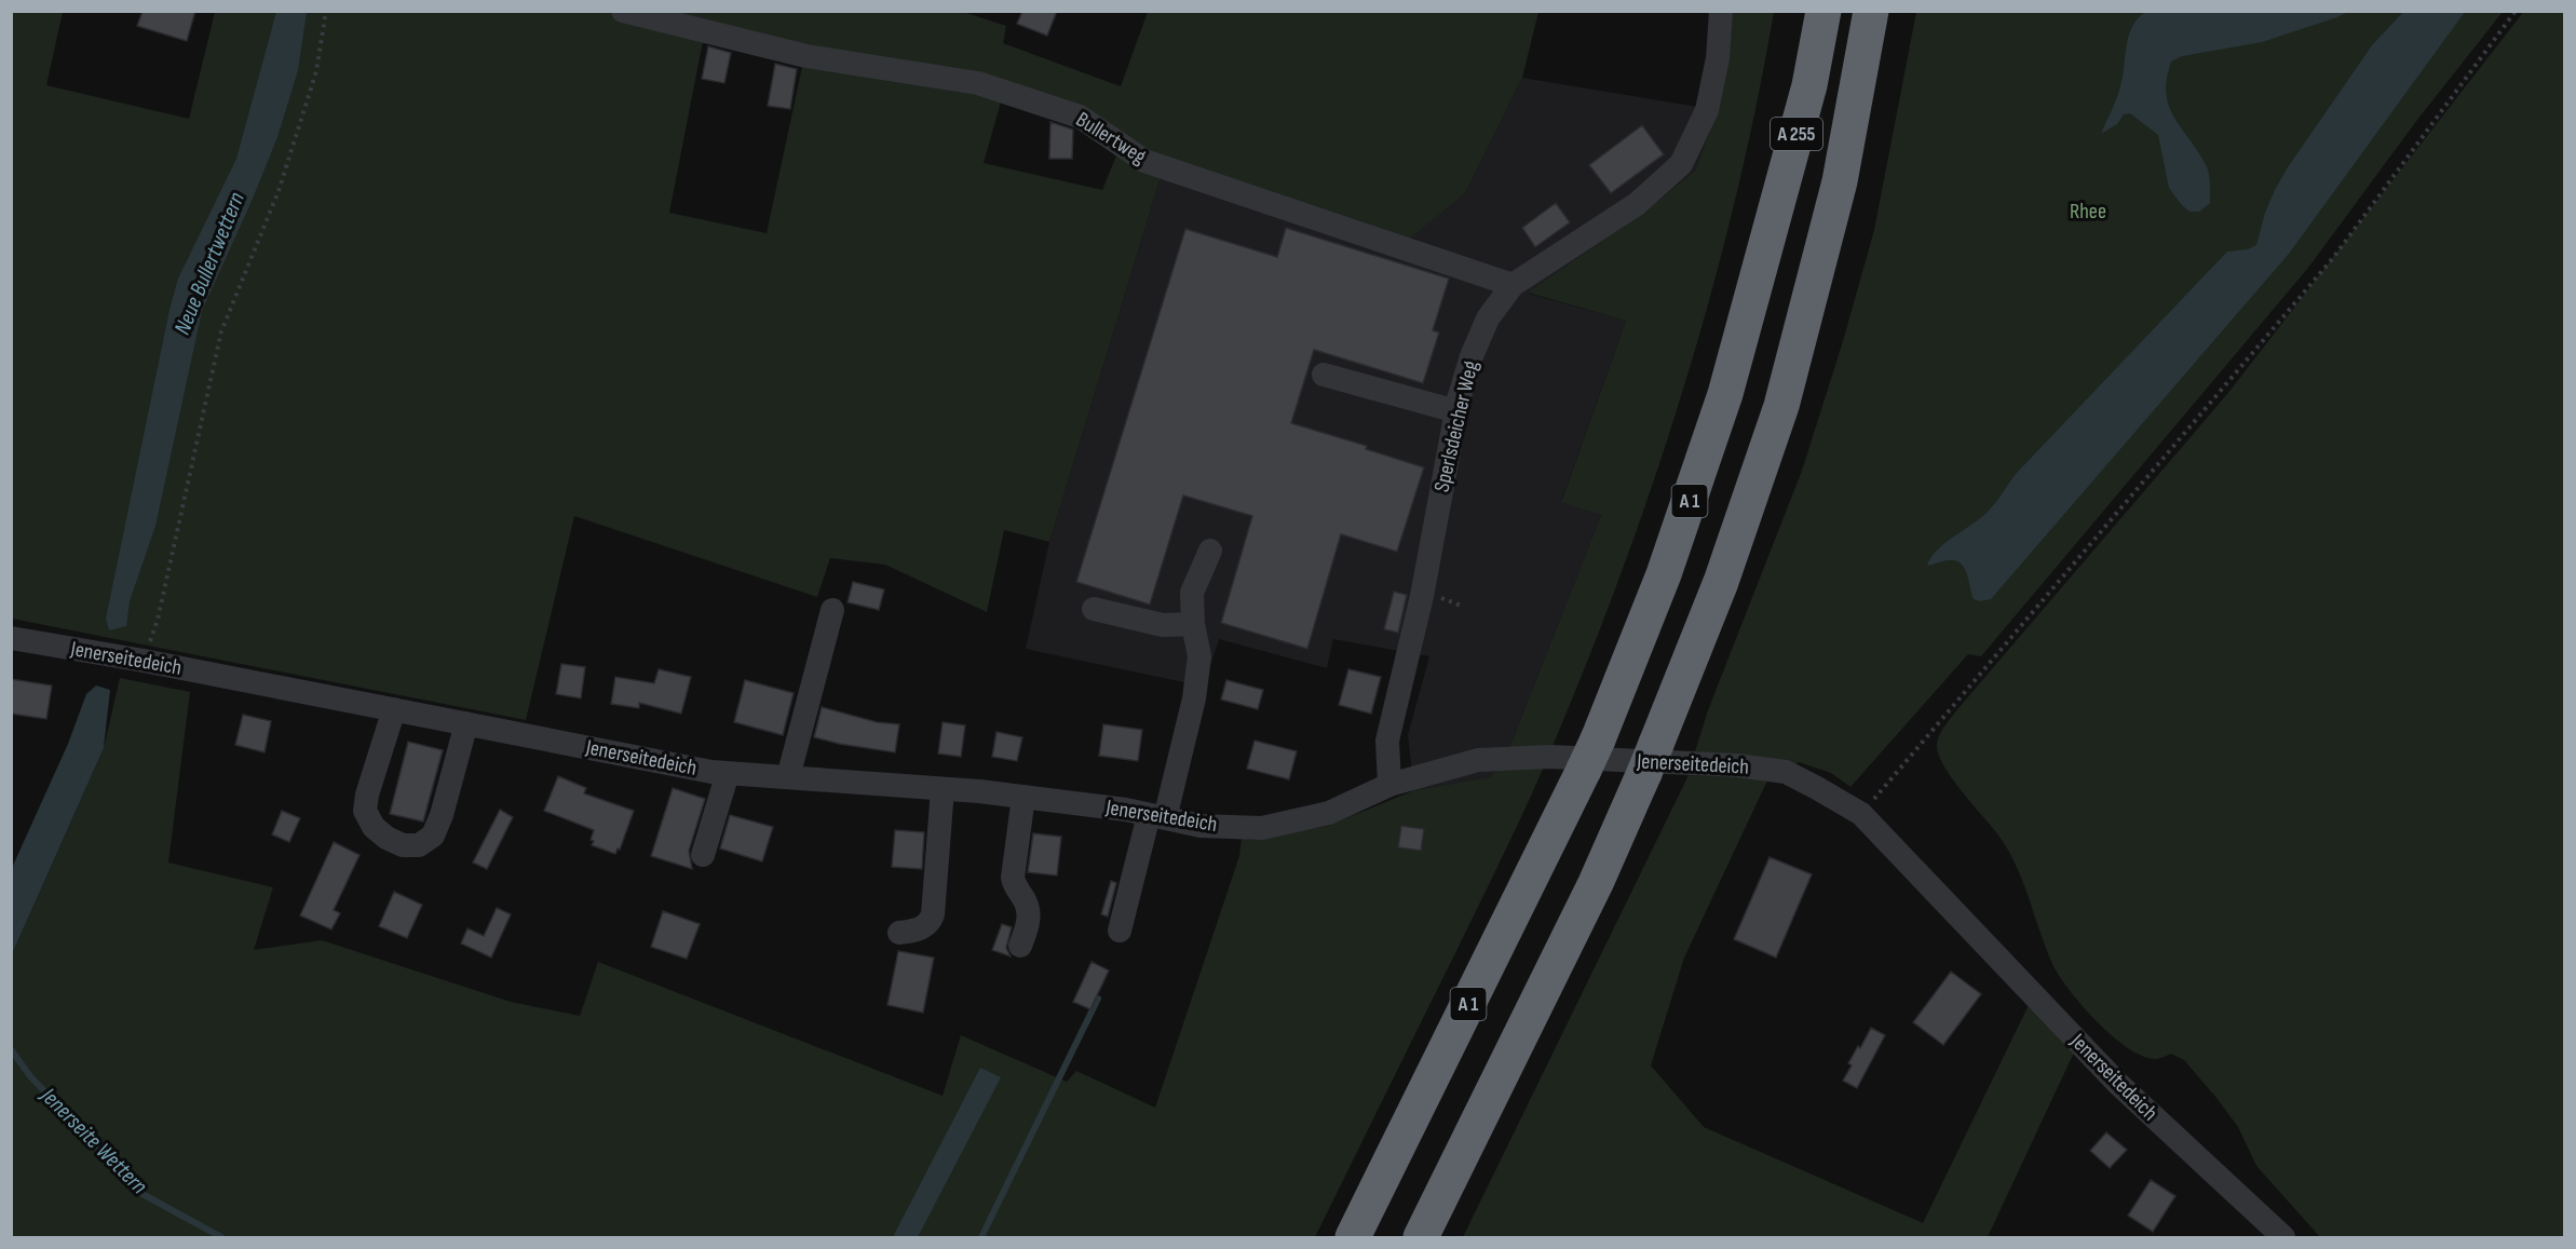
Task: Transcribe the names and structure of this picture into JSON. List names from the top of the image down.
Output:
{
  "streets": {
    "highway": ["A 255", "A 1"],
    "street": ["Bullertweg", "Sperlsdeicher Weg", "Jenerseitedeich"]
  },
  "crossings": [
    ["A 255", "A 1"],
    ["Bullertweg", "Sperlsdeicher Weg"],
    ["Sperlsdeicher Weg", "Jenerseitedeich"]
  ],
  "water": ["Neue Bullertwettern", "Jenerseite Wettern"],
  "parks": ["Rhee"]
}
